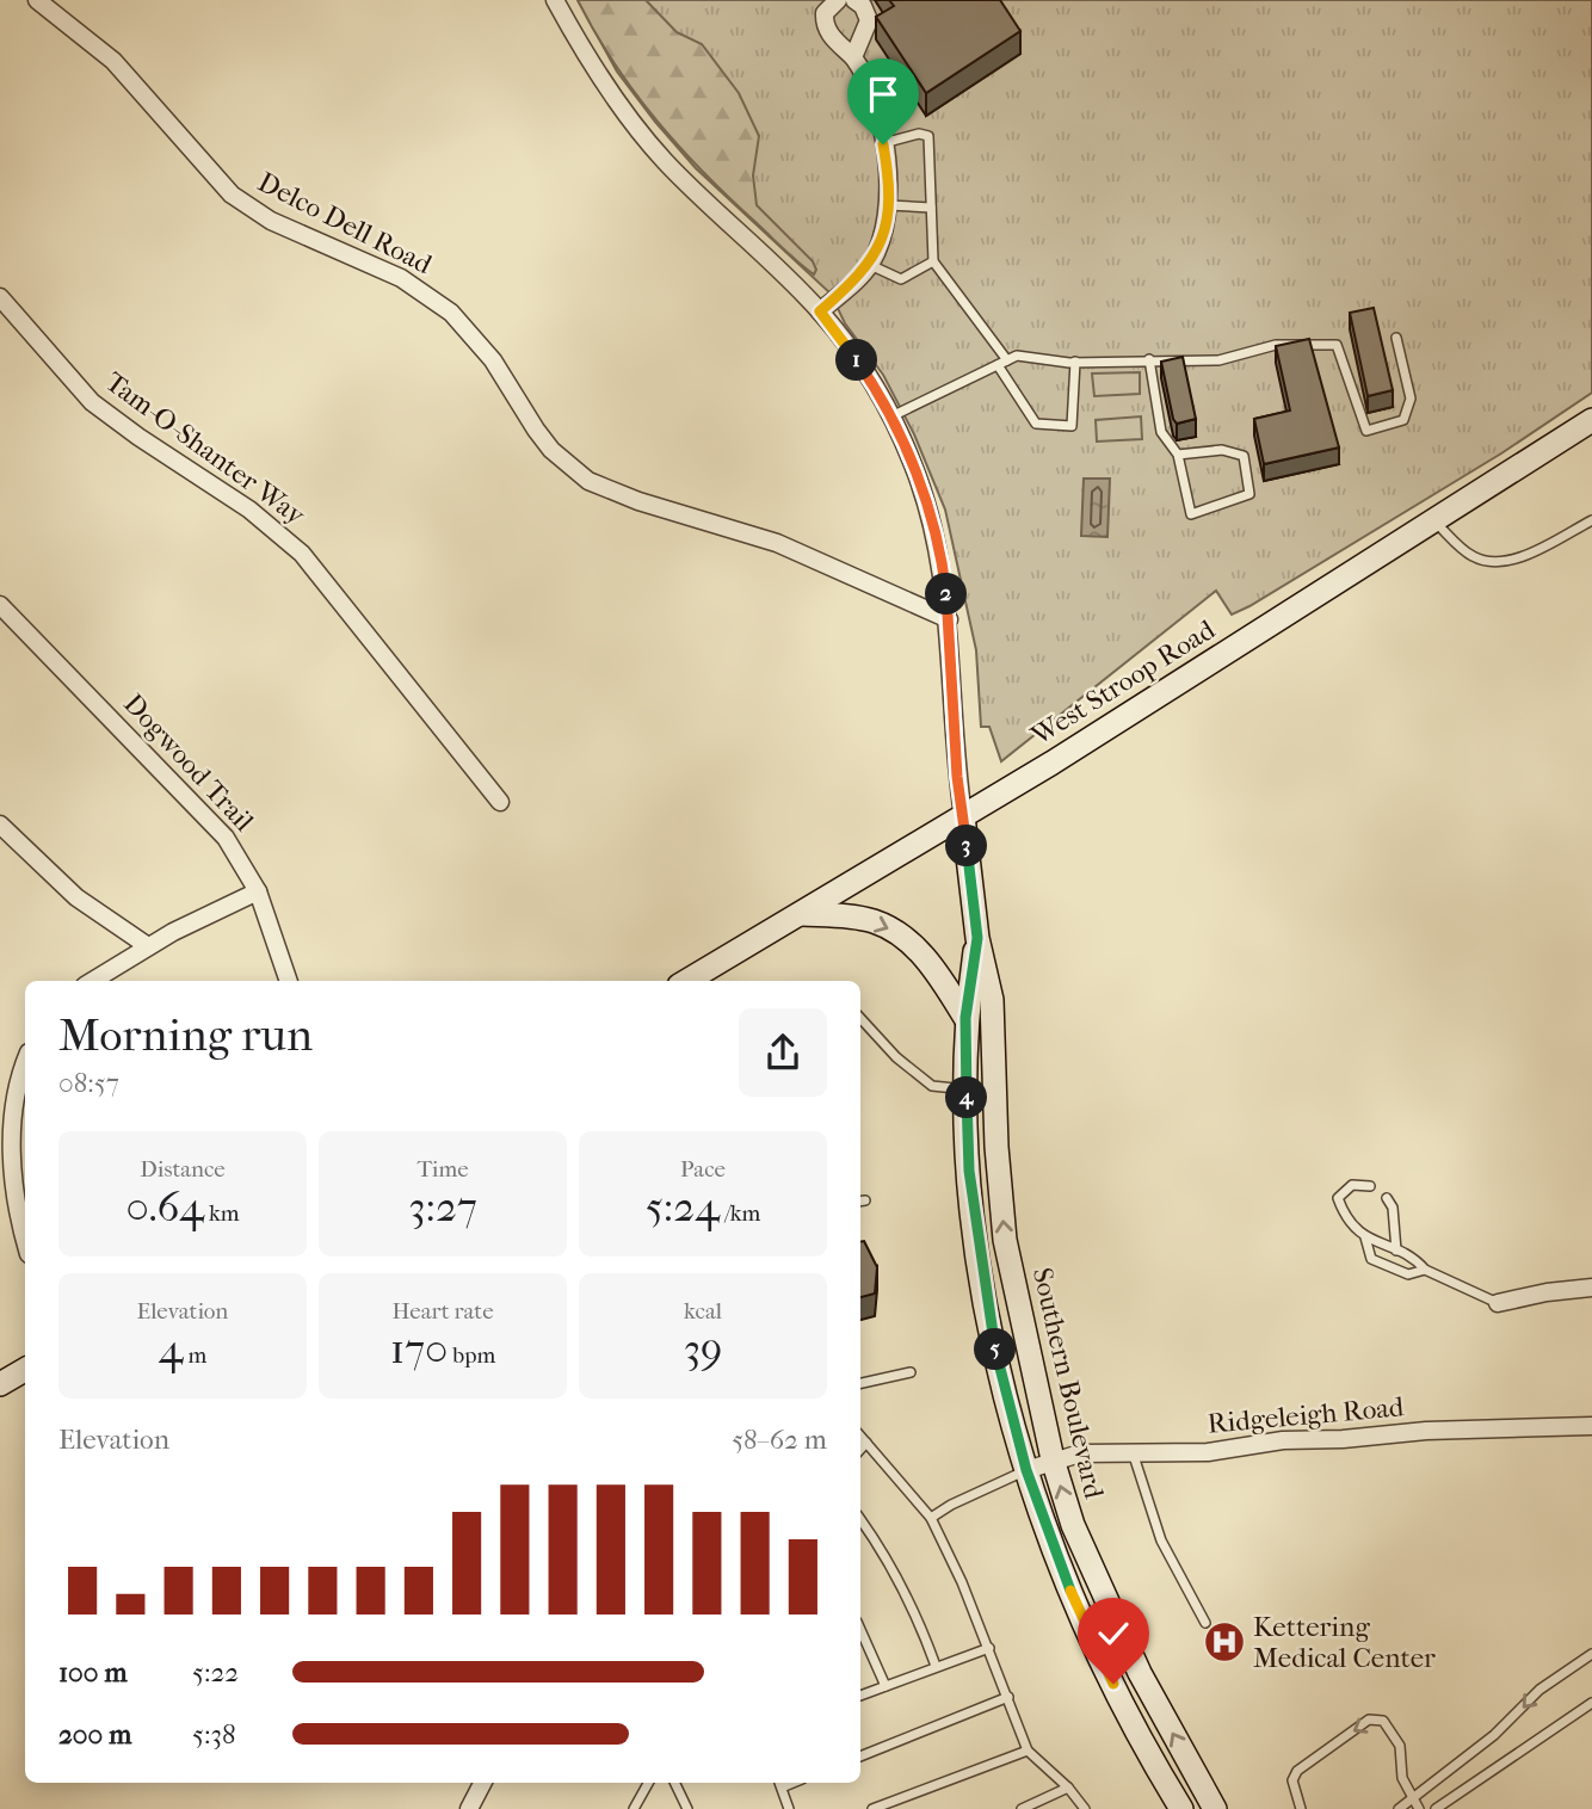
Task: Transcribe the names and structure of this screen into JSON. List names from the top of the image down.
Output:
{
  "streets": {
    "street": [
      "Delco Dell Road",
      "Tam-O-Shanter Way",
      "West Stroop Road",
      "Dogwood Trail",
      "Southern Boulevard",
      "Ridgeleigh Road"
    ]
  },
  "crossings": [
    ["Delco Dell Road", "Southern Boulevard"],
    ["West Stroop Road", "Southern Boulevard"],
    ["Southern Boulevard", "Ridgeleigh Road"]
  ],
  "places": {
    "hospital": ["Kettering Medical Center"]
  },
  "page": {
    "pins": [
      "1",
      "2",
      "3",
      "4",
      "5"
    ],
    "heading": ["Morning run", "08:57"],
    "stats": [
      ["Distance", "0.64 km"],
      ["Time", "3:27"],
      ["Pace", "5:24 /km"],
      ["Elevation", "4 m"],
      ["Heart rate", "170 bpm"],
      ["kcal", "39"]
    ],
    "chart": ["Elevation", "58–62 m"],
    "list": [
      {
        "name": "100 m",
        "note": "5:22"
      },
      {
        "name": "200 m",
        "note": "5:38"
      }
    ]
  }
}
